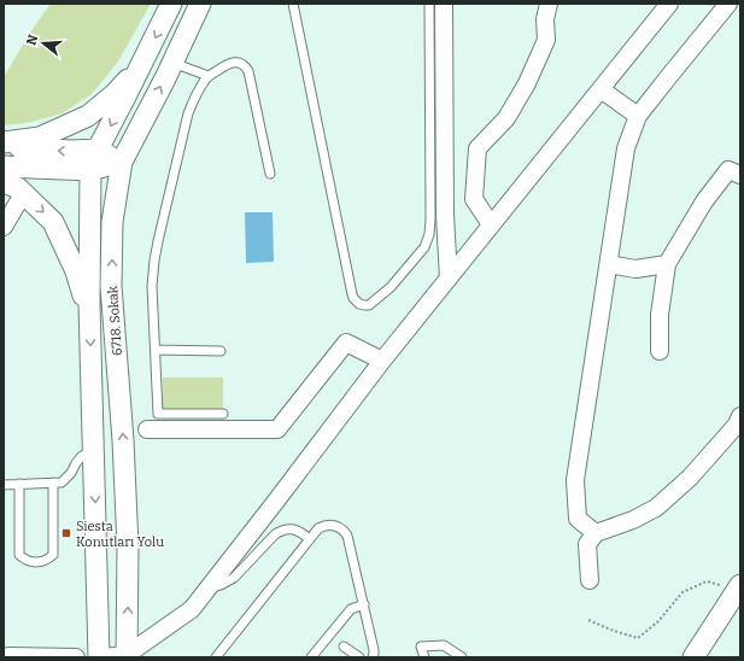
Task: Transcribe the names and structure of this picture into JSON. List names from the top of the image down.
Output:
{
  "streets": {
    "street": ["6718. Sokak"]
  },
  "places": {
    "transit": ["Siesta Konutları Yolu"]
  },
  "north": "left"
}
